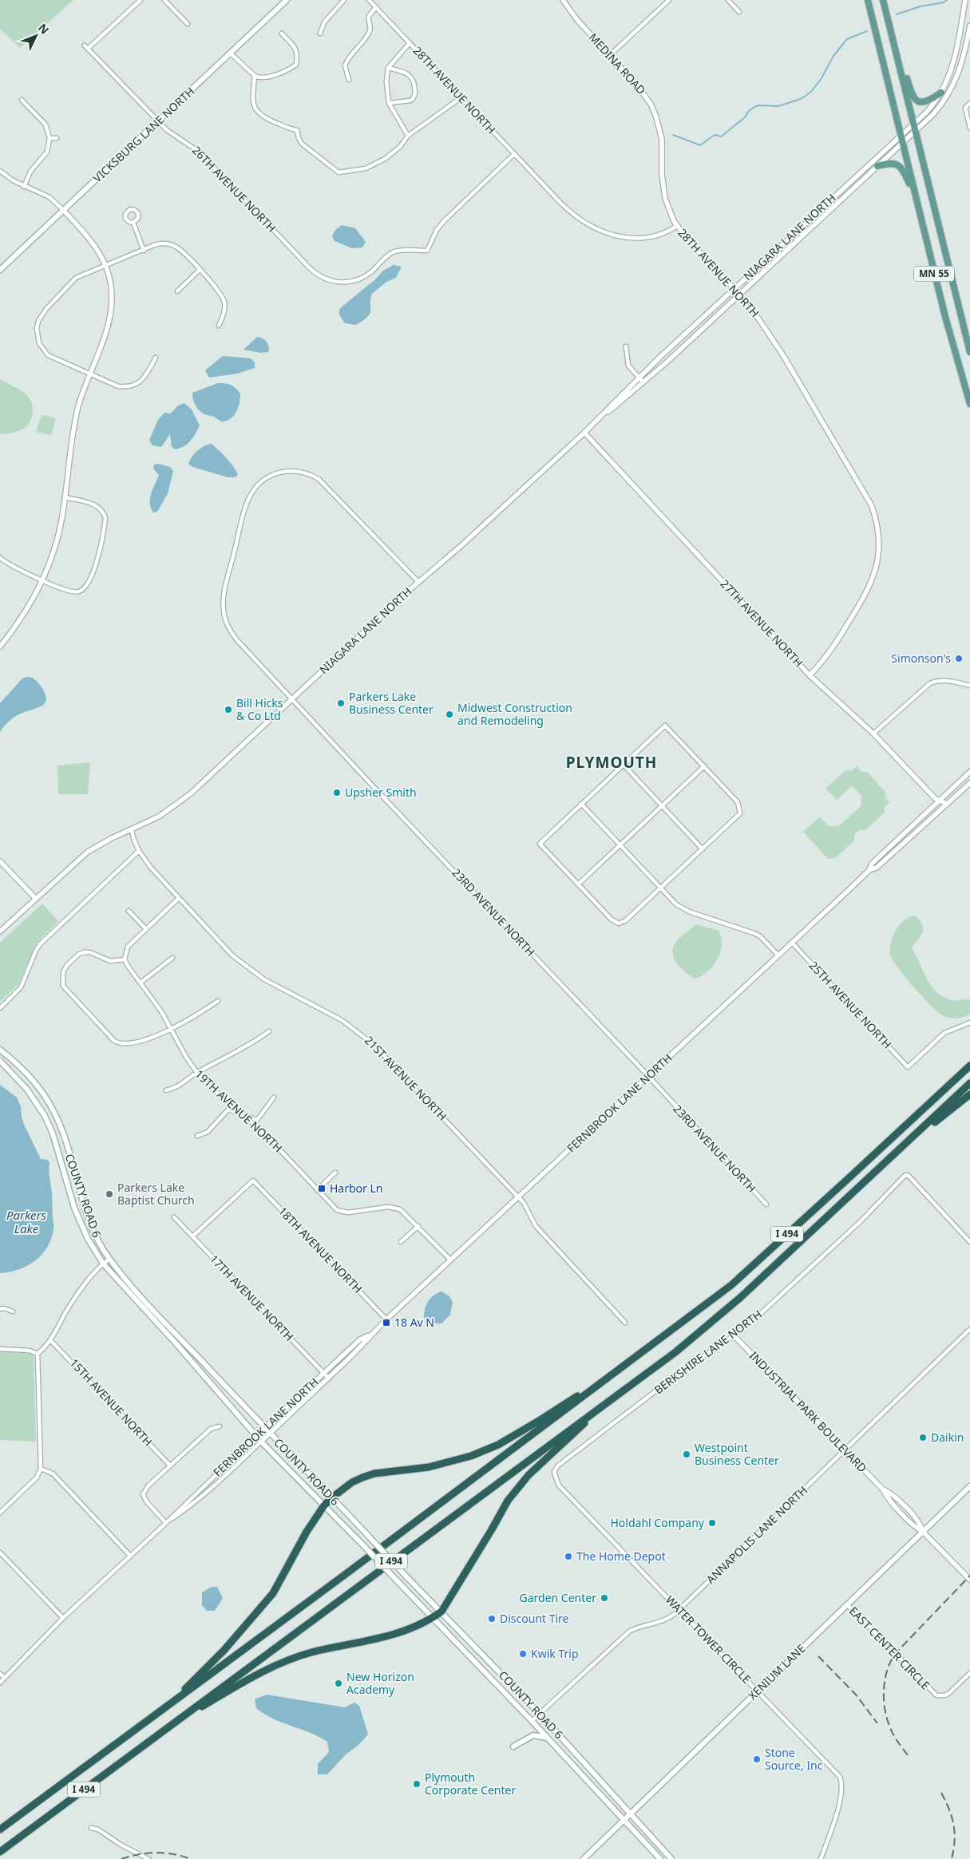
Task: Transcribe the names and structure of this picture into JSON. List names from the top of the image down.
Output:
{
  "streets": {
    "highway": ["I 494"],
    "main road": [
      "VICKSBURG LANE NORTH",
      "MN 55",
      "COUNTY ROAD 6",
      "XENIUM LANE"
    ],
    "street": [
      "MEDINA ROAD",
      "28TH AVENUE NORTH",
      "26TH AVENUE NORTH",
      "NIAGARA LANE NORTH",
      "27TH AVENUE NORTH",
      "23RD AVENUE NORTH",
      "25TH AVENUE NORTH",
      "21ST AVENUE NORTH",
      "FERNBROOK LANE NORTH",
      "19TH AVENUE NORTH",
      "18TH AVENUE NORTH",
      "17TH AVENUE NORTH",
      "BERKSHIRE LANE NORTH",
      "15TH AVENUE NORTH",
      "INDUSTRIAL PARK BOULEVARD",
      "ANNAPOLIS LANE NORTH",
      "WATER TOWER CIRCLE",
      "EAST CENTER CIRCLE"
    ]
  },
  "crossings": [
    ["MEDINA ROAD", "28TH AVENUE NORTH"],
    ["28TH AVENUE NORTH", "26TH AVENUE NORTH"],
    ["28TH AVENUE NORTH", "NIAGARA LANE NORTH"],
    ["28TH AVENUE NORTH", "27TH AVENUE NORTH"],
    ["VICKSBURG LANE NORTH", "26TH AVENUE NORTH"],
    ["NIAGARA LANE NORTH", "MN 55"],
    ["NIAGARA LANE NORTH", "27TH AVENUE NORTH"],
    ["NIAGARA LANE NORTH", "23RD AVENUE NORTH"],
    ["NIAGARA LANE NORTH", "21ST AVENUE NORTH"],
    ["27TH AVENUE NORTH", "FERNBROOK LANE NORTH"],
    ["23RD AVENUE NORTH", "FERNBROOK LANE NORTH"],
    ["25TH AVENUE NORTH", "FERNBROOK LANE NORTH"],
    ["21ST AVENUE NORTH", "FERNBROOK LANE NORTH"],
    ["FERNBROOK LANE NORTH", "19TH AVENUE NORTH"],
    ["FERNBROOK LANE NORTH", "COUNTY ROAD 6"],
    ["FERNBROOK LANE NORTH", "18TH AVENUE NORTH"],
    ["FERNBROOK LANE NORTH", "17TH AVENUE NORTH"],
    ["COUNTY ROAD 6", "ANNAPOLIS LANE NORTH"],
    ["COUNTY ROAD 6", "XENIUM LANE"],
    ["18TH AVENUE NORTH", "17TH AVENUE NORTH"],
    ["BERKSHIRE LANE NORTH", "INDUSTRIAL PARK BOULEVARD"],
    ["BERKSHIRE LANE NORTH", "WATER TOWER CIRCLE"],
    ["INDUSTRIAL PARK BOULEVARD", "ANNAPOLIS LANE NORTH"],
    ["INDUSTRIAL PARK BOULEVARD", "XENIUM LANE"],
    ["ANNAPOLIS LANE NORTH", "WATER TOWER CIRCLE"],
    ["WATER TOWER CIRCLE", "XENIUM LANE"],
    ["EAST CENTER CIRCLE", "XENIUM LANE"]
  ],
  "districts": ["PLYMOUTH"],
  "water": ["Parkers Lake"],
  "places": {
    "other": [
      "Simonson's",
      "Parkers Lake Business Center",
      "Bill Hicks & Co Ltd",
      "Midwest Construction and Remodeling",
      "Upsher Smith",
      "Parkers Lake Baptist Church",
      "Daikin",
      "Westpoint Business Center",
      "Holdahl Company",
      "The Home Depot",
      "Garden Center",
      "Discount Tire",
      "Kwik Trip",
      "New Horizon Academy",
      "Stone Source, Inc",
      "Plymouth Corporate Center"
    ],
    "transit": ["Harbor Ln", "18 Av N"]
  },
  "north": "top right"
}
